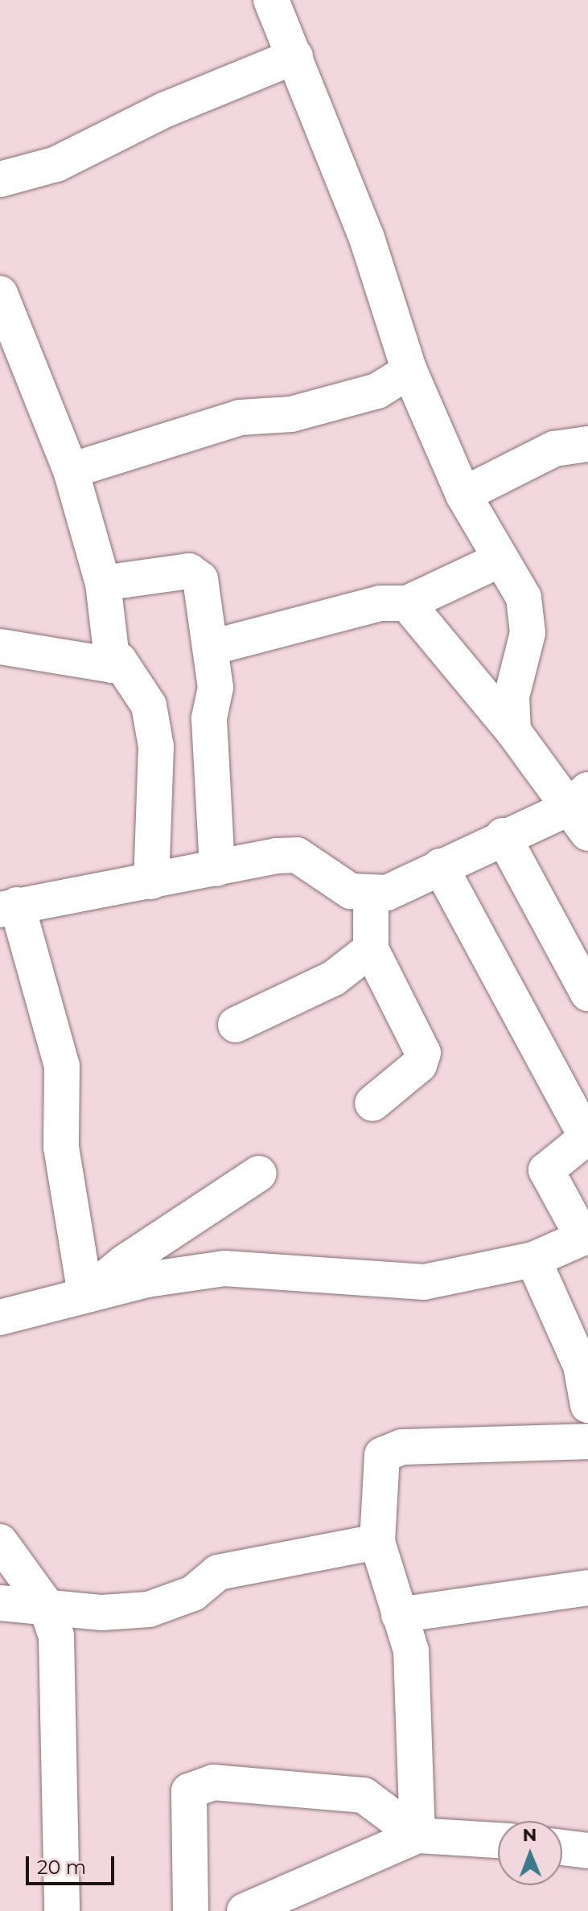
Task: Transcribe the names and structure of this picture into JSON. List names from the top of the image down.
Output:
{
  "scale_bar": "20 m",
  "north": "top"
}
